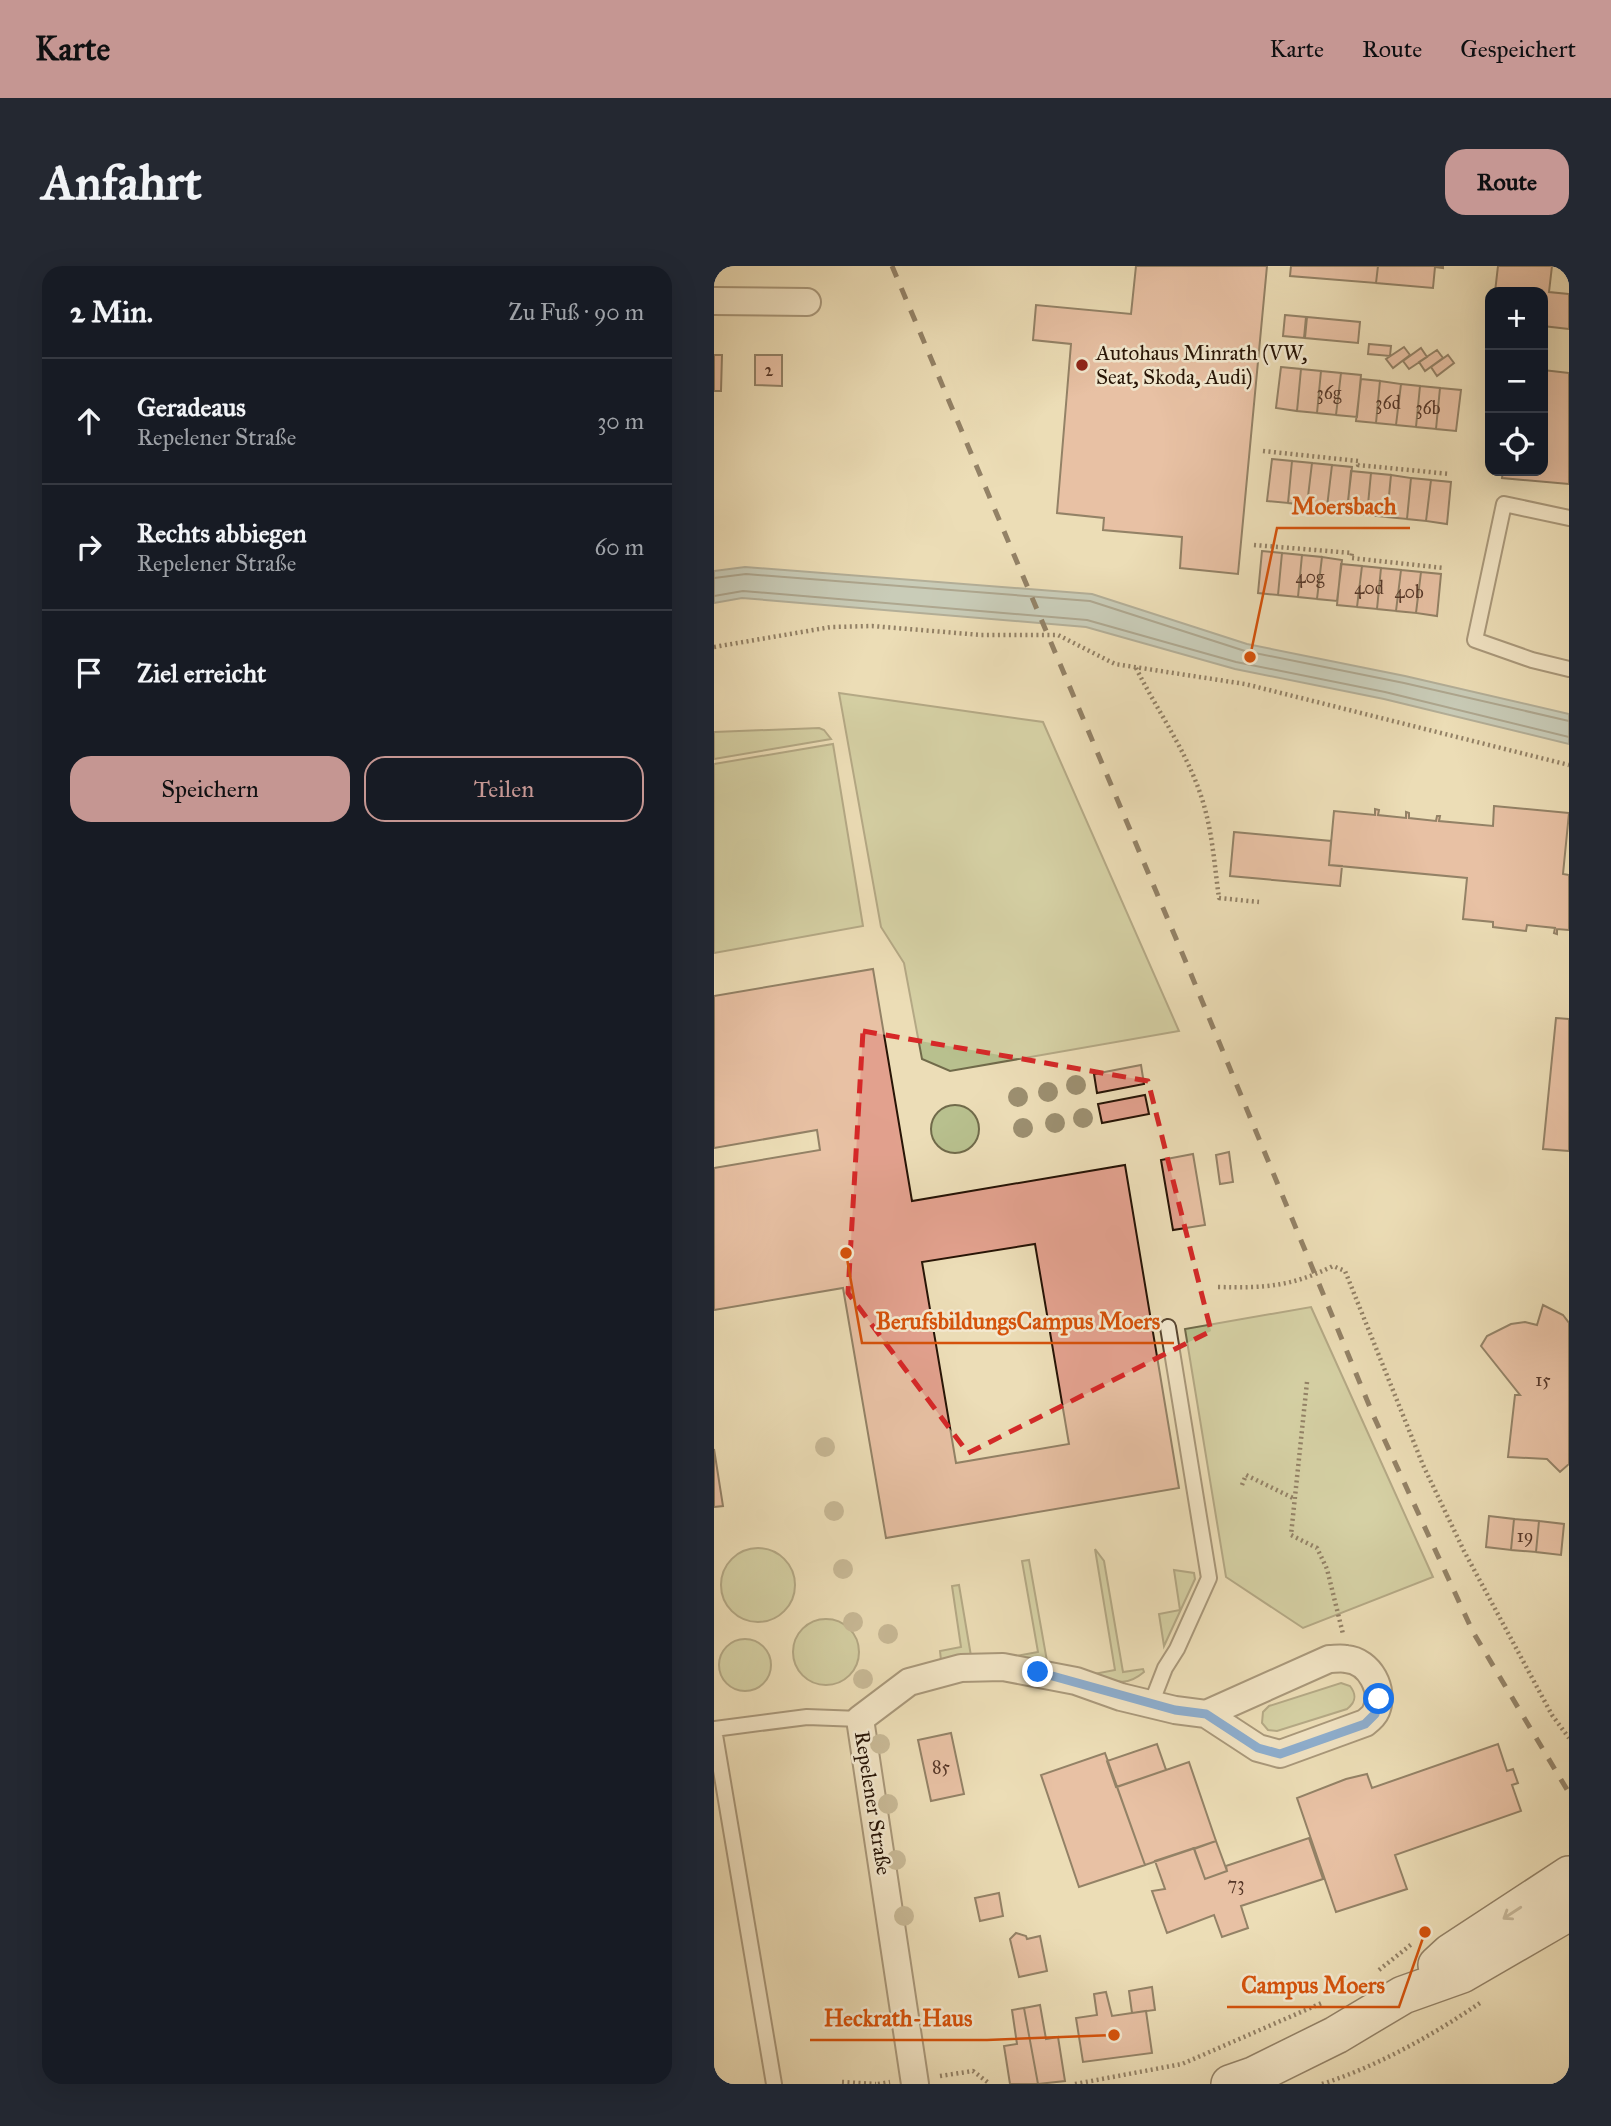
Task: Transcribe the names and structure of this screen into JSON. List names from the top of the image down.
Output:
{
  "streets": {
    "street": ["Repelener Straße"]
  },
  "places": [
    "Autohaus Minrath (VW, Seat, Skoda, Audi)",
    "Moersbach",
    "BerufsbildungsCampus Moers",
    "Campus Moers",
    "Heckrath-Haus"
  ],
  "house_numbers": [
    "2",
    "36g",
    "36d",
    "36b",
    "40g",
    "40d",
    "40b",
    "15",
    "19",
    "85",
    "73"
  ],
  "page": {
    "header": "Karte",
    "nav": ["Karte", "Route", "Gespeichert"],
    "buttons": [
      "Route",
      ["Speichern", "Teilen"]
    ],
    "title": "Anfahrt",
    "heading": ["2 Min.", "Zu Fuß · 90 m"],
    "map_buttons": ["+", "−"],
    "list": [
      ["Geradeaus", "Repelener Straße", "30 m"],
      ["Rechts abbiegen", "Repelener Straße", "60 m"],
      "Ziel erreicht"
    ]
  }
}
